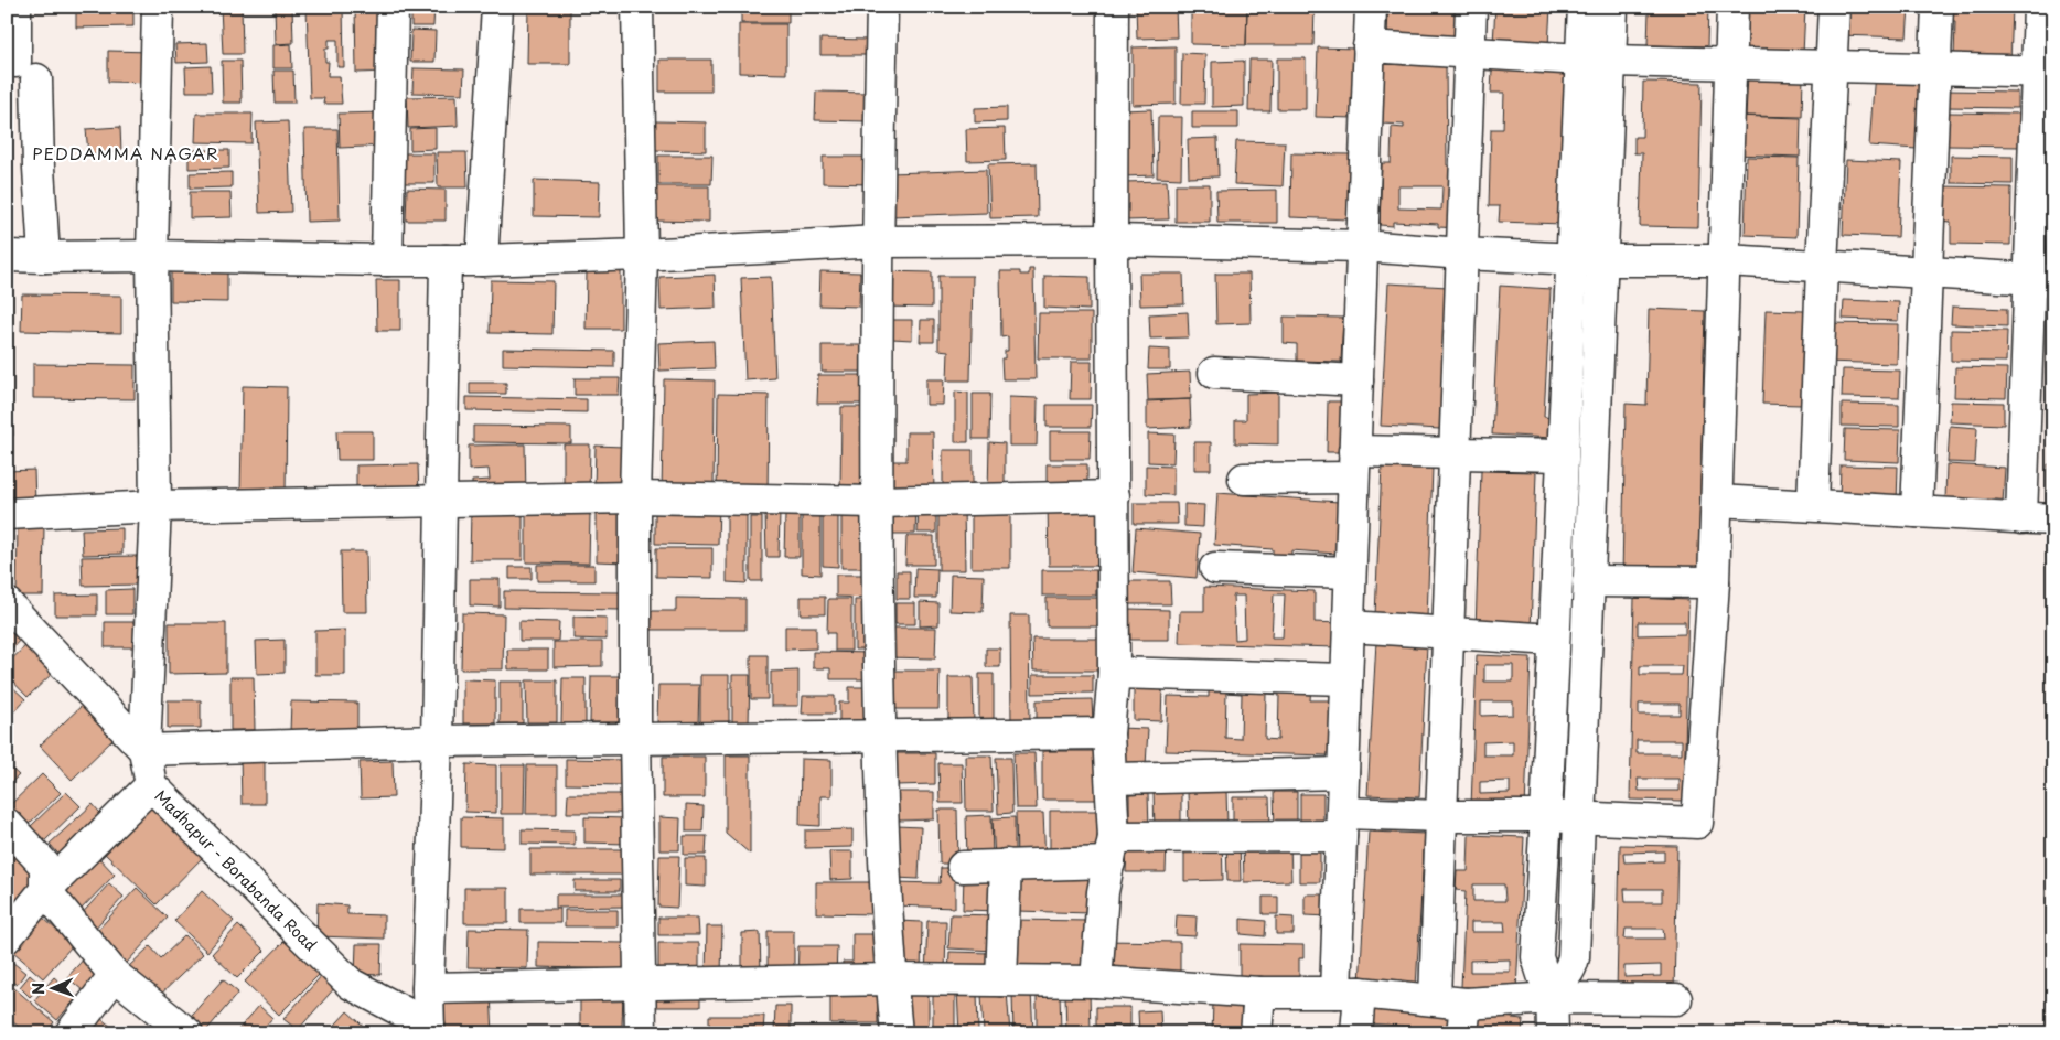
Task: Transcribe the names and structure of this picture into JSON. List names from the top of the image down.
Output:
{
  "streets": {
    "street": ["Madhapur - Borabanda Road"]
  },
  "districts": ["PEDDAMMA NAGAR"],
  "north": "left"
}
